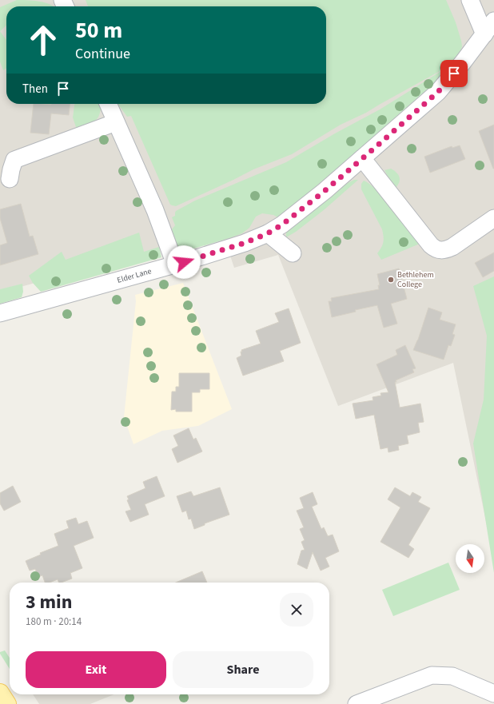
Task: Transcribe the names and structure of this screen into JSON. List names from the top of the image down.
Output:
{
  "streets": {
    "street": ["Elder Lane"]
  },
  "places": ["Bethlehem College"],
  "north": "bottom",
  "page": {
    "turn": ["50 m", "Continue"],
    "then": "Then",
    "heading": ["3 min", "180 m · 20:14"],
    "buttons": ["Exit", "Share"]
  }
}
